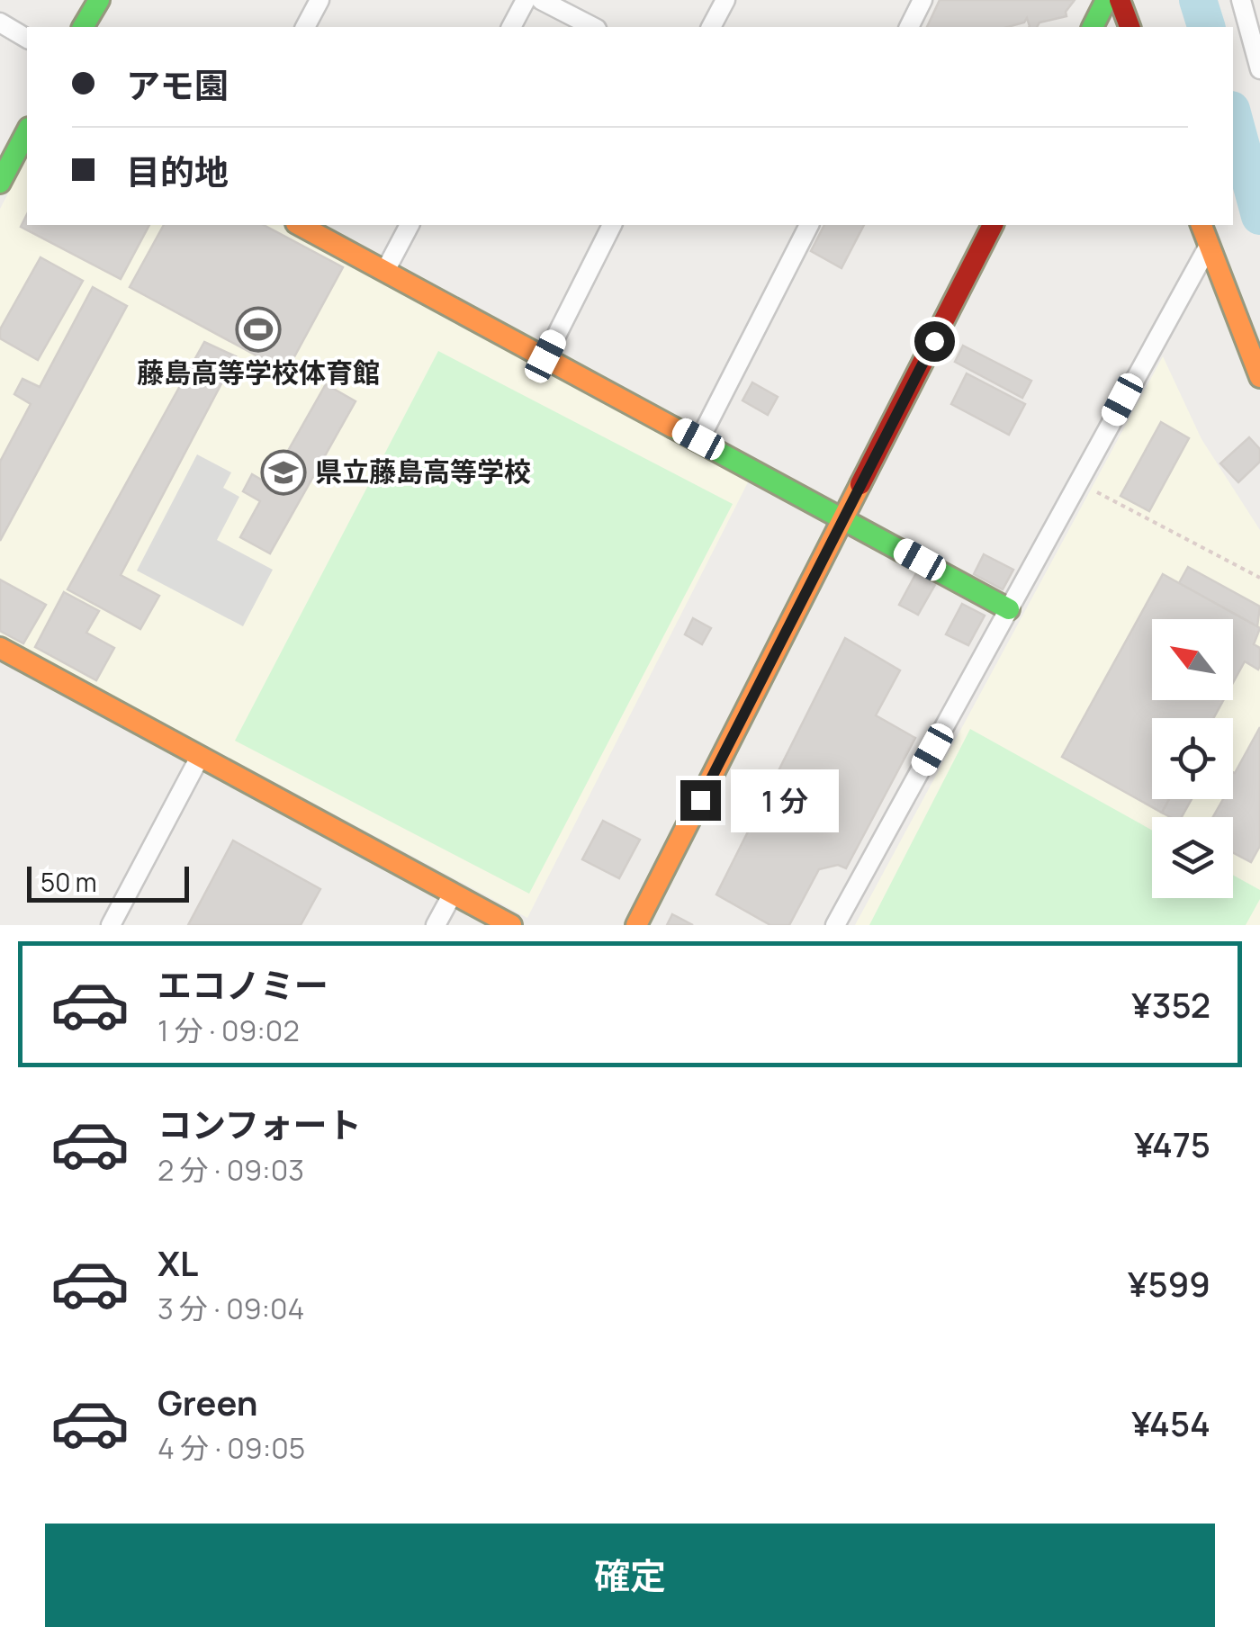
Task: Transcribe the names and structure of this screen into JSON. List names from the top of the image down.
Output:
{
  "places": {
    "sports": ["藤島高等学校体育館"],
    "school or university": ["県立藤島高等学校"]
  },
  "scale_bar": "50 m",
  "north": "top left",
  "page": {
    "banner": ["アモ園", "目的地"],
    "bubble": "1 分",
    "scale": "50 m",
    "list": [
      {
        "name": "エコノミー",
        "note": "1 分 · 09:02",
        "value": "¥352"
      },
      {
        "name": "コンフォート",
        "note": "2 分 · 09:03",
        "value": "¥475"
      },
      {
        "name": "XL",
        "note": "3 分 · 09:04",
        "value": "¥599"
      },
      {
        "name": "Green",
        "note": "4 分 · 09:05",
        "value": "¥454"
      }
    ],
    "buttons": "確定"
  }
}
